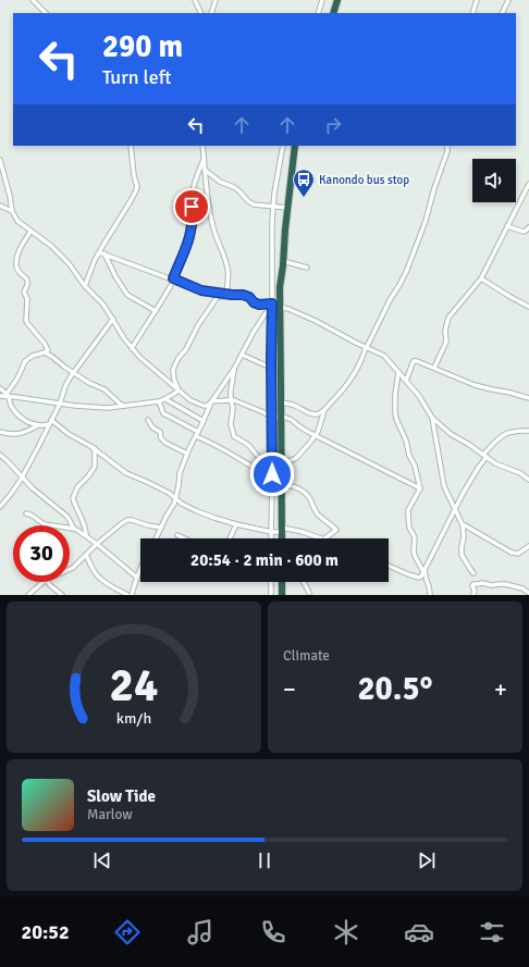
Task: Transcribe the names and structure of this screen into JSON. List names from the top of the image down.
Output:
{
  "places": {
    "bus stop": ["Kanondo bus stop"]
  },
  "page": {
    "turn": ["290 m", "Turn left"],
    "limit": "30",
    "trip": "20:54 · 2 min · 600 m",
    "tile": "Climate",
    "heat": ["−", "20.5°", "+"],
    "song": ["Slow Tide", "Marlow"],
    "tabs": "20:52",
    "gauge": ["24", "km/h"]
  }
}
